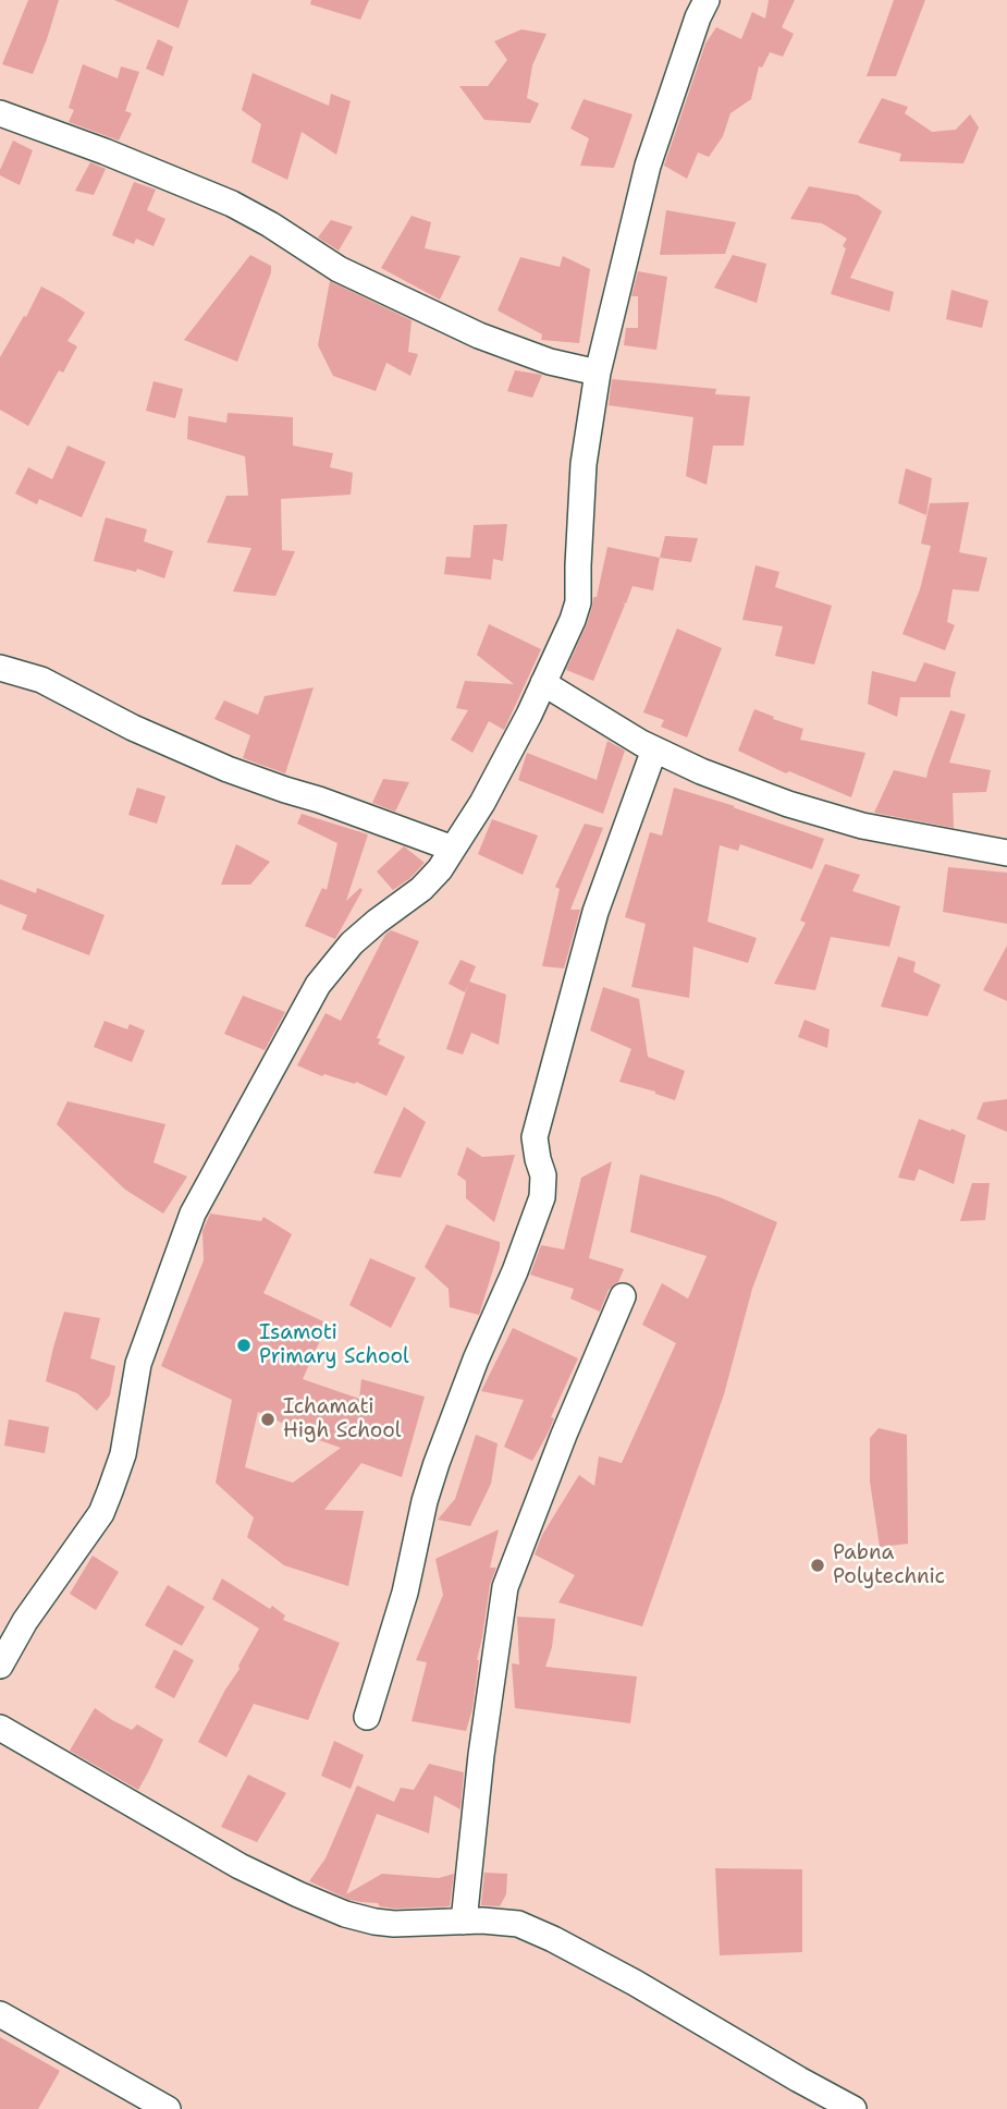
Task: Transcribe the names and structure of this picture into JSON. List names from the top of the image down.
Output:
{
  "places": ["Isamoti Primary School", "Ichamati High School", "Pabna Polytechnic"]
}
